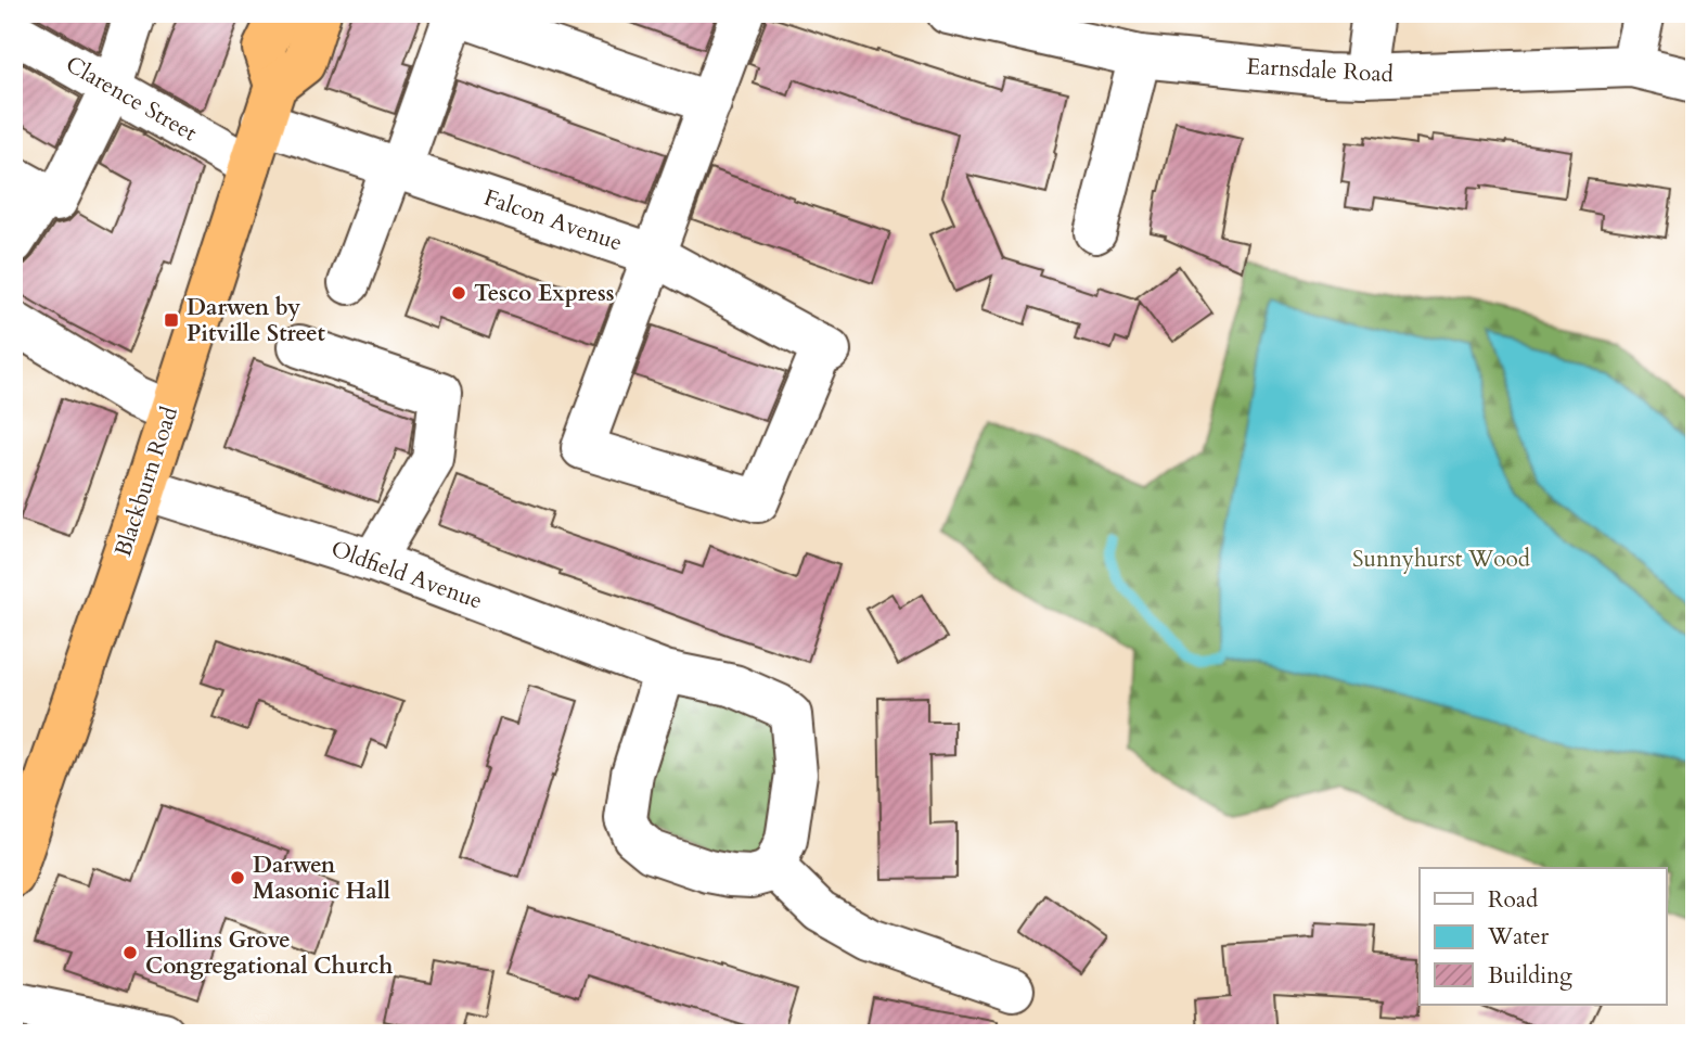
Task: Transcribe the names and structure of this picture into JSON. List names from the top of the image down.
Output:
{
  "streets": {
    "highway": ["Blackburn Road"],
    "street": [
      "Earnsdale Road",
      "Clarence Street",
      "Falcon Avenue",
      "Oldfield Avenue"
    ]
  },
  "crossings": [
    ["Clarence Street", "Blackburn Road"],
    ["Falcon Avenue", "Blackburn Road"],
    ["Blackburn Road", "Oldfield Avenue"]
  ],
  "parks": ["Sunnyhurst Wood"],
  "places": {
    "other": ["Tesco Express", "Darwen Masonic Hall", "Hollins Grove Congregational Church"],
    "transit": ["Darwen by Pitville Street"]
  },
  "legend": ["Road", "Water", "Building"]
}
